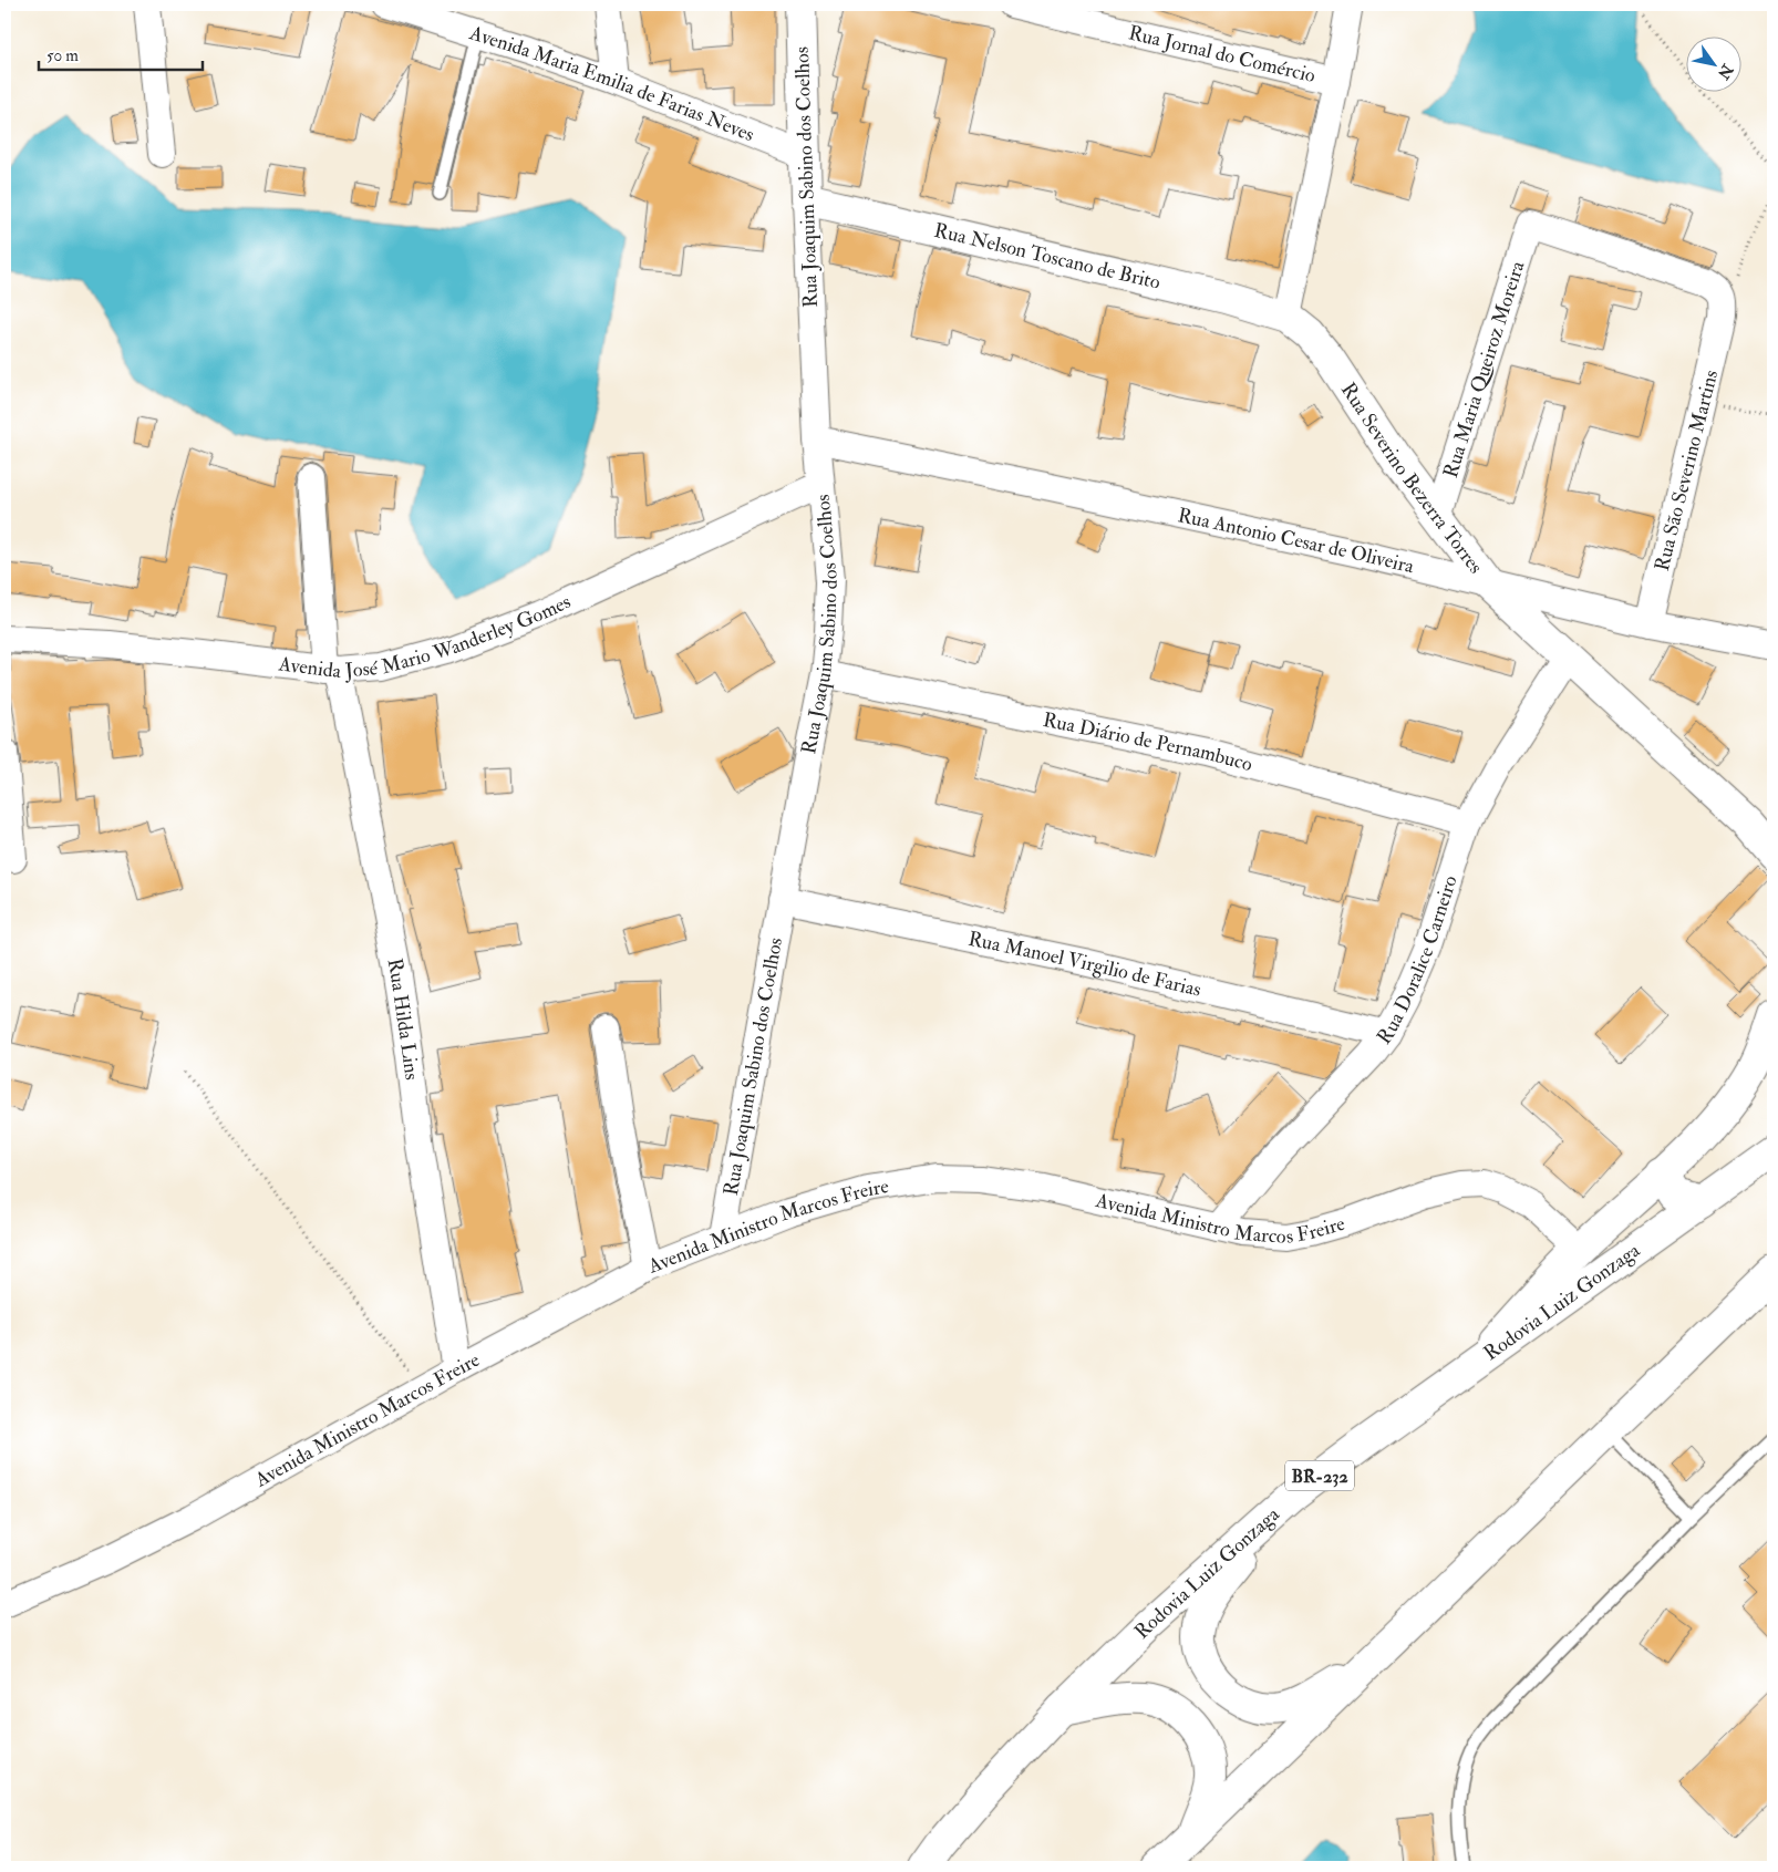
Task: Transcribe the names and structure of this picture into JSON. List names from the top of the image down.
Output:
{
  "streets": {
    "main road": [
      "Rua Joaquim Sabino dos Coelhos",
      "Rua Nelson Toscano de Brito",
      "Rua Severino Bezerra Torres",
      "Rodovia Luiz Gonzaga",
      "BR-232"
    ],
    "street": [
      "Rua Jornal do Comércio",
      "Avenida Maria Emilia de Farias Neves",
      "Rua Maria Queiroz Moreira",
      "Rua São Severino Martins",
      "Rua Antonio Cesar de Oliveira",
      "Avenida José Mario Wanderley Gomes",
      "Rua Diário de Pernambuco",
      "Rua Doralice Carneiro",
      "Rua Manoel Virgilio de Farias",
      "Rua Hilda Lins",
      "Avenida Ministro Marcos Freire"
    ]
  },
  "crossings": [
    ["Avenida Maria Emilia de Farias Neves", "Rua Joaquim Sabino dos Coelhos"],
    ["Rua Joaquim Sabino dos Coelhos", "Rua Nelson Toscano de Brito"],
    ["Rua Joaquim Sabino dos Coelhos", "Rua Antonio Cesar de Oliveira"],
    ["Rua Joaquim Sabino dos Coelhos", "Avenida José Mario Wanderley Gomes"],
    ["Rua Joaquim Sabino dos Coelhos", "Rua Diário de Pernambuco"],
    ["Rua Joaquim Sabino dos Coelhos", "Rua Manoel Virgilio de Farias"],
    ["Rua Joaquim Sabino dos Coelhos", "Avenida Ministro Marcos Freire"],
    ["Rua Nelson Toscano de Brito", "Rua Severino Bezerra Torres"],
    ["Rua Maria Queiroz Moreira", "Rua São Severino Martins"],
    ["Rua Maria Queiroz Moreira", "Rua Severino Bezerra Torres"],
    ["Rua São Severino Martins", "Rua Antonio Cesar de Oliveira"],
    ["Rua Severino Bezerra Torres", "Rua Antonio Cesar de Oliveira"],
    ["Rua Severino Bezerra Torres", "Rua Doralice Carneiro"],
    ["Avenida José Mario Wanderley Gomes", "Rua Hilda Lins"],
    ["Rua Diário de Pernambuco", "Rua Doralice Carneiro"],
    ["Rua Doralice Carneiro", "Rua Manoel Virgilio de Farias"],
    ["Rua Doralice Carneiro", "Avenida Ministro Marcos Freire"],
    ["Rua Hilda Lins", "Avenida Ministro Marcos Freire"]
  ],
  "scale_bar": "50 m",
  "north": "bottom right"
}
